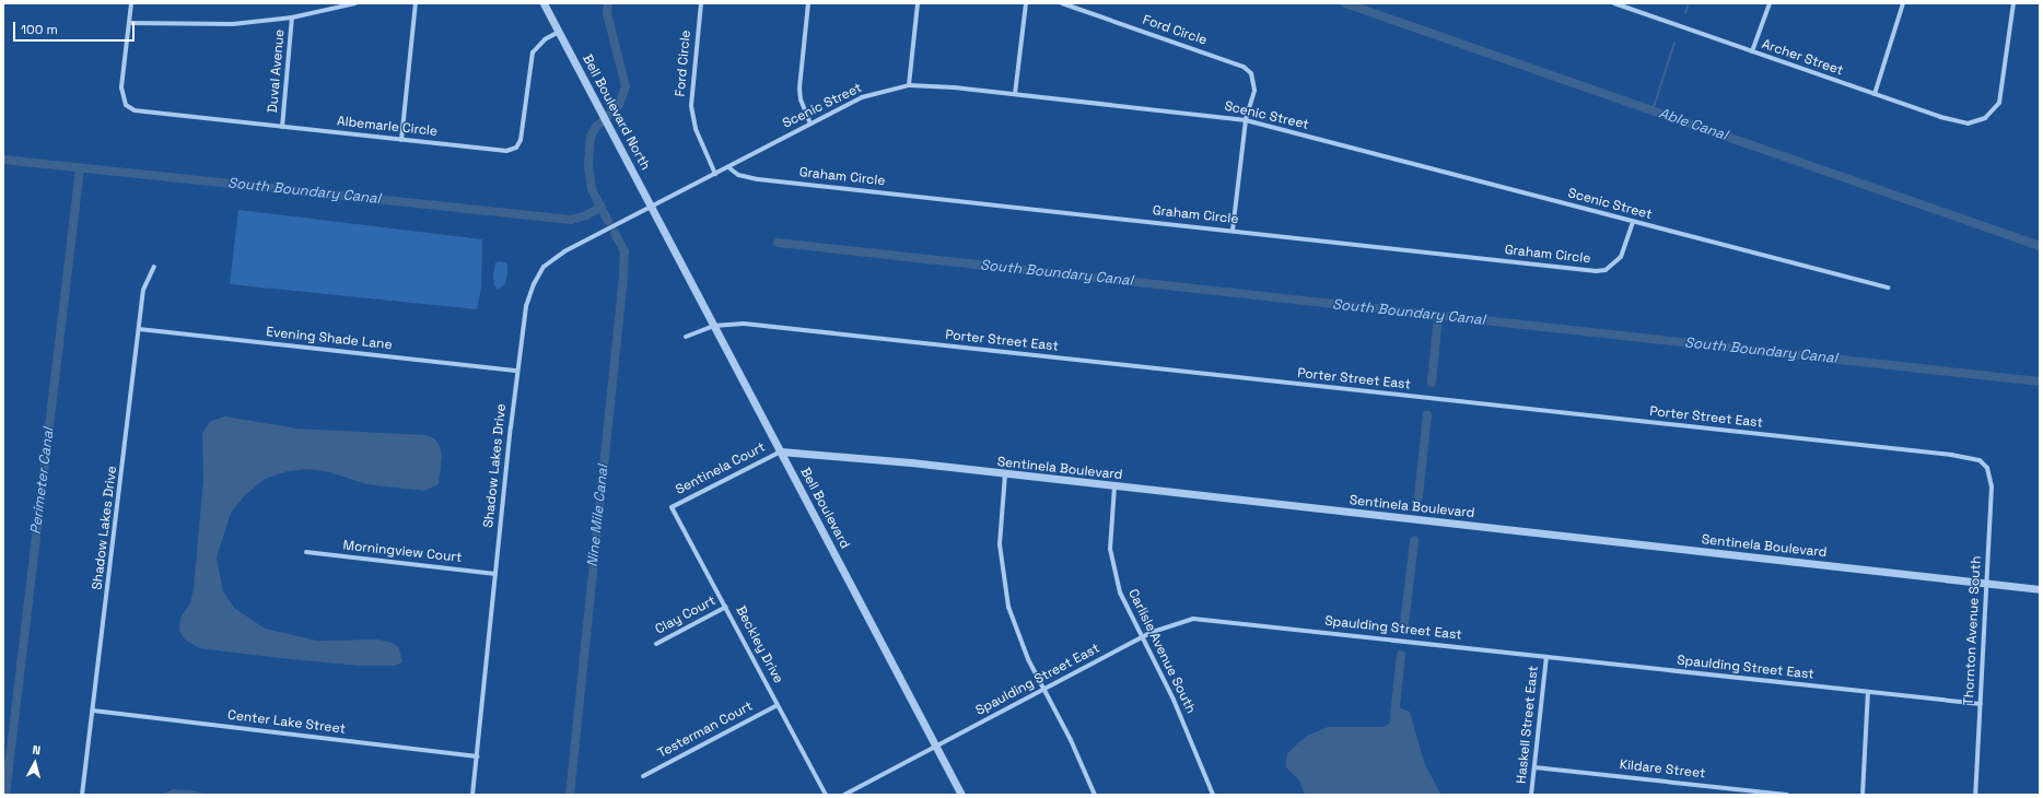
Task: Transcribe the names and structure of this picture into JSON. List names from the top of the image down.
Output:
{
  "streets": {
    "street": [
      "Ford Circle",
      "Archer Street",
      "Duval Avenue",
      "Scenic Street",
      "Bell Boulevard North",
      "Albemarle Circle",
      "Graham Circle",
      "Evening Shade Lane",
      "Porter Street East",
      "Shadow Lakes Drive",
      "Sentinela Court",
      "Sentinela Boulevard",
      "Bell Boulevard",
      "Morningview Court",
      "Clay Court",
      "Spaulding Street East",
      "Thornton Avenue South",
      "Beckley Drive",
      "Carlisle Avenue South",
      "Center Lake Street",
      "Haskell Street East",
      "Testerman Court",
      "Kildare Street"
    ]
  },
  "crossings": [
    ["Ford Circle", "Scenic Street"],
    ["Duval Avenue", "Albemarle Circle"],
    ["Scenic Street", "Bell Boulevard North"],
    ["Scenic Street", "Graham Circle"],
    ["Scenic Street", "Shadow Lakes Drive"],
    ["Bell Boulevard North", "Albemarle Circle"],
    ["Bell Boulevard North", "Shadow Lakes Drive"],
    ["Bell Boulevard North", "Bell Boulevard"],
    ["Evening Shade Lane", "Shadow Lakes Drive"],
    ["Porter Street East", "Bell Boulevard"],
    ["Porter Street East", "Thornton Avenue South"],
    ["Shadow Lakes Drive", "Morningview Court"],
    ["Shadow Lakes Drive", "Center Lake Street"],
    ["Sentinela Court", "Sentinela Boulevard"],
    ["Sentinela Court", "Bell Boulevard"],
    ["Sentinela Court", "Beckley Drive"],
    ["Sentinela Boulevard", "Bell Boulevard"],
    ["Sentinela Boulevard", "Thornton Avenue South"],
    ["Sentinela Boulevard", "Carlisle Avenue South"],
    ["Bell Boulevard", "Spaulding Street East"],
    ["Clay Court", "Beckley Drive"],
    ["Spaulding Street East", "Thornton Avenue South"],
    ["Spaulding Street East", "Carlisle Avenue South"],
    ["Spaulding Street East", "Haskell Street East"],
    ["Beckley Drive", "Testerman Court"],
    ["Haskell Street East", "Kildare Street"]
  ],
  "water": [
    "Able Canal",
    "South Boundary Canal",
    "Perimeter Canal",
    "Nine Mile Canal"
  ],
  "scale_bar": "100 m",
  "north": "top"
}
